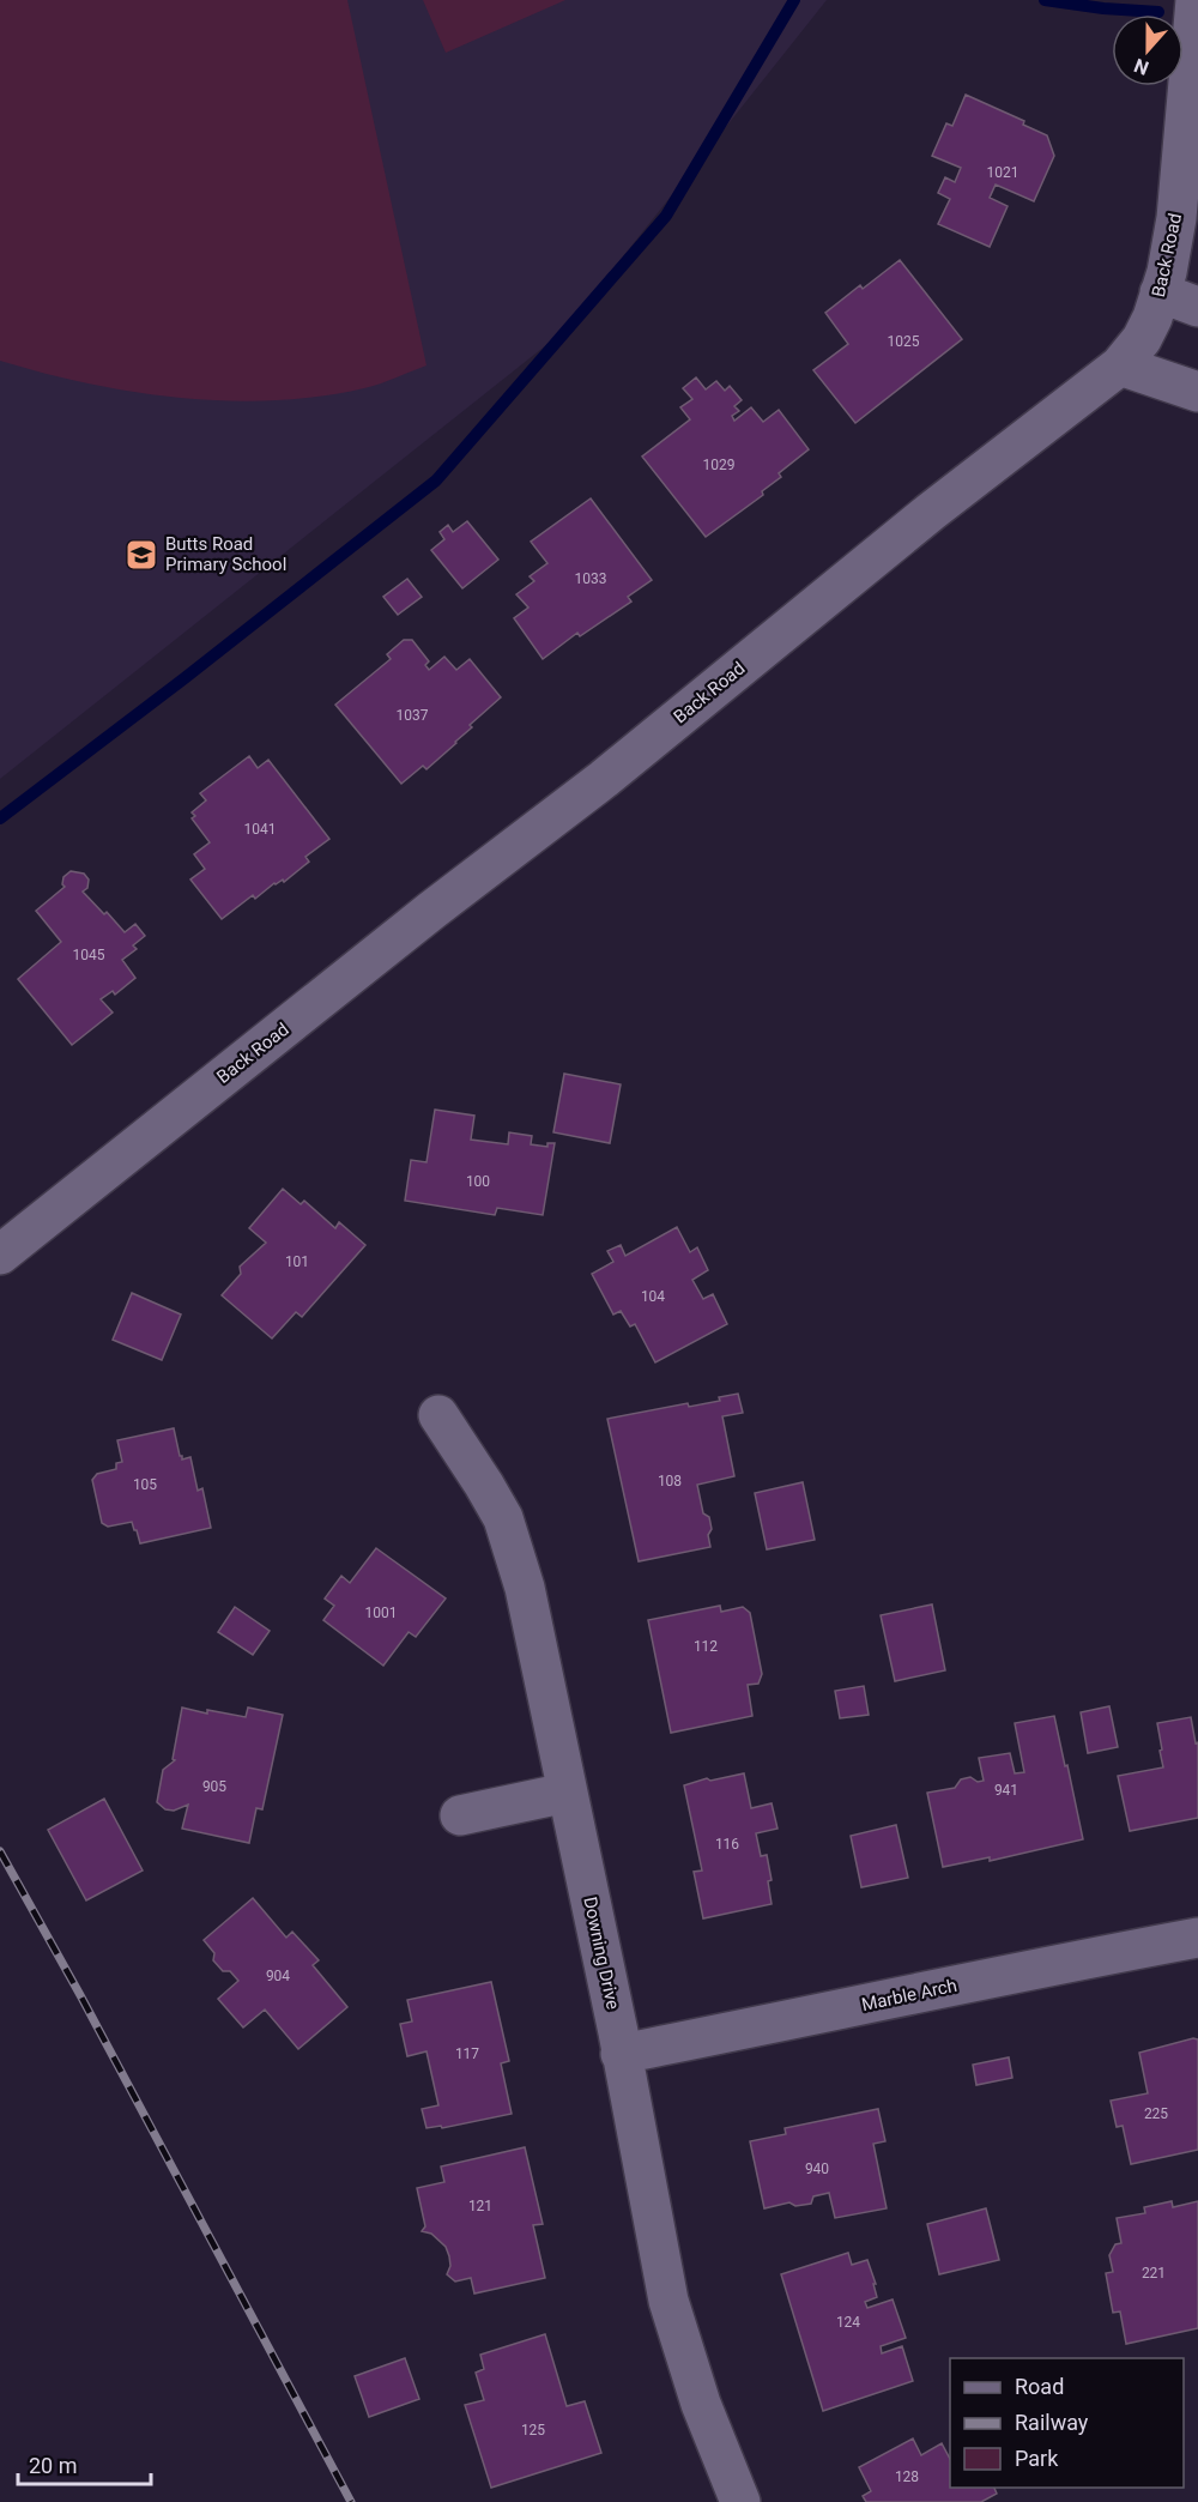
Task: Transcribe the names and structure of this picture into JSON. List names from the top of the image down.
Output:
{
  "streets": {
    "street": ["Back Road", "Downing Drive", "Marble Arch"]
  },
  "crossings": [
    ["Downing Drive", "Marble Arch"]
  ],
  "places": {
    "school or university": ["Butts Road Primary School"]
  },
  "house_numbers": [
    "1021",
    "1025",
    "1029",
    "1033",
    "1037",
    "1041",
    "1045",
    "100",
    "101",
    "104",
    "108",
    "105",
    "1001",
    "112",
    "905",
    "941",
    "116",
    "904",
    "117",
    "225",
    "940",
    "121",
    "221",
    "124",
    "125",
    "128"
  ],
  "legend": ["Road", "Railway", "Park"],
  "scale_bar": "20 m",
  "north": "bottom"
}
